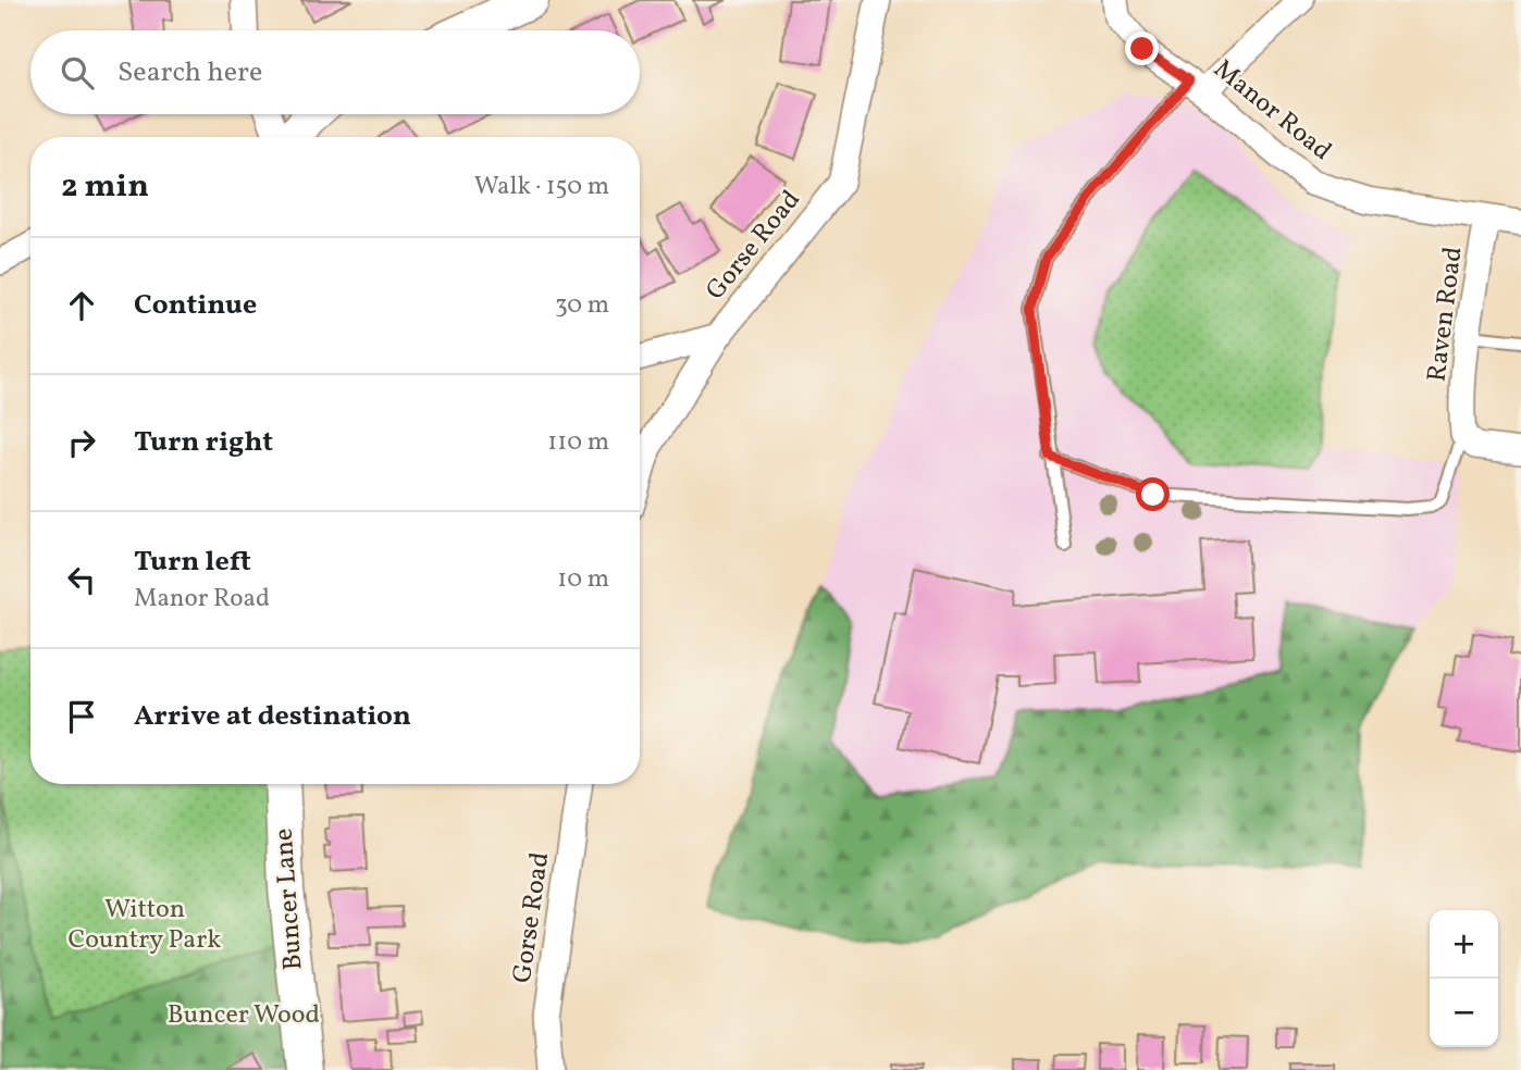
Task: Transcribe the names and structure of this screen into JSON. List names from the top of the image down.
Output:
{
  "streets": {
    "main road": ["Buncer Lane"],
    "street": ["Manor Road", "Gorse Road", "Raven Road"]
  },
  "crossings": [
    ["Manor Road", "Raven Road"]
  ],
  "parks": ["Witton Country Park", "Buncer Wood"],
  "page": {
    "search": "Search here",
    "heading": ["2 min", "Walk · 150 m"],
    "list": [
      ["Continue", "30 m"],
      ["Turn right", "110 m"],
      ["Turn left", "Manor Road", "10 m"],
      "Arrive at destination"
    ],
    "map_buttons": ["+", "−"]
  }
}
